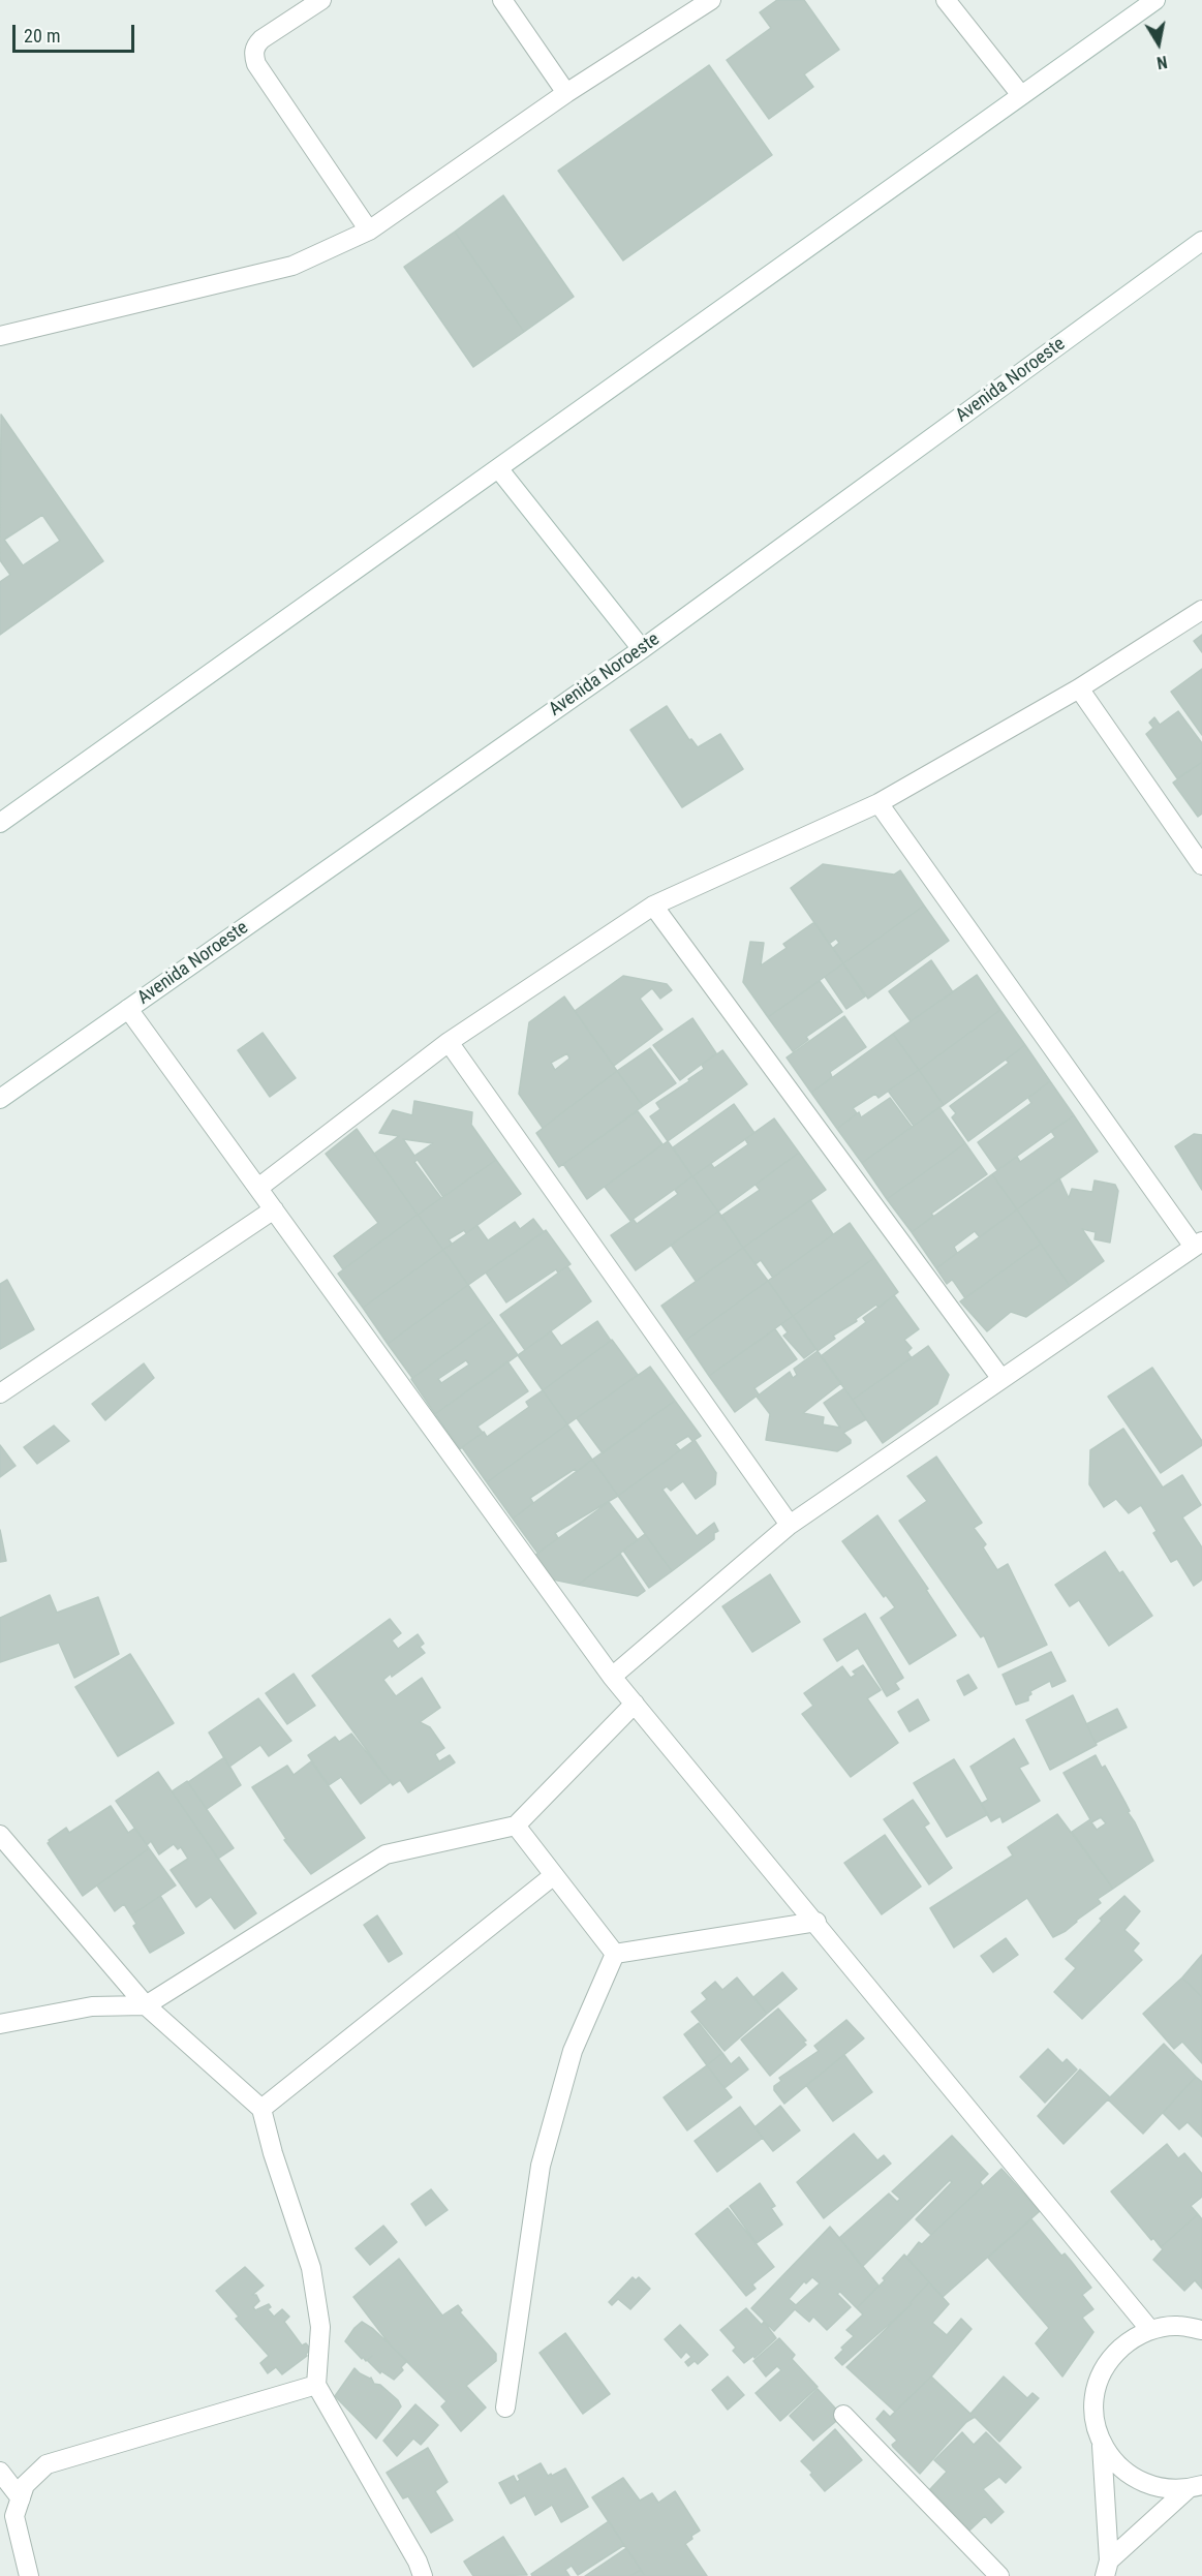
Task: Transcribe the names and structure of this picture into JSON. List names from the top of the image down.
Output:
{
  "streets": {
    "street": ["Avenida Noroeste"]
  },
  "scale_bar": "20 m",
  "north": "bottom"
}
